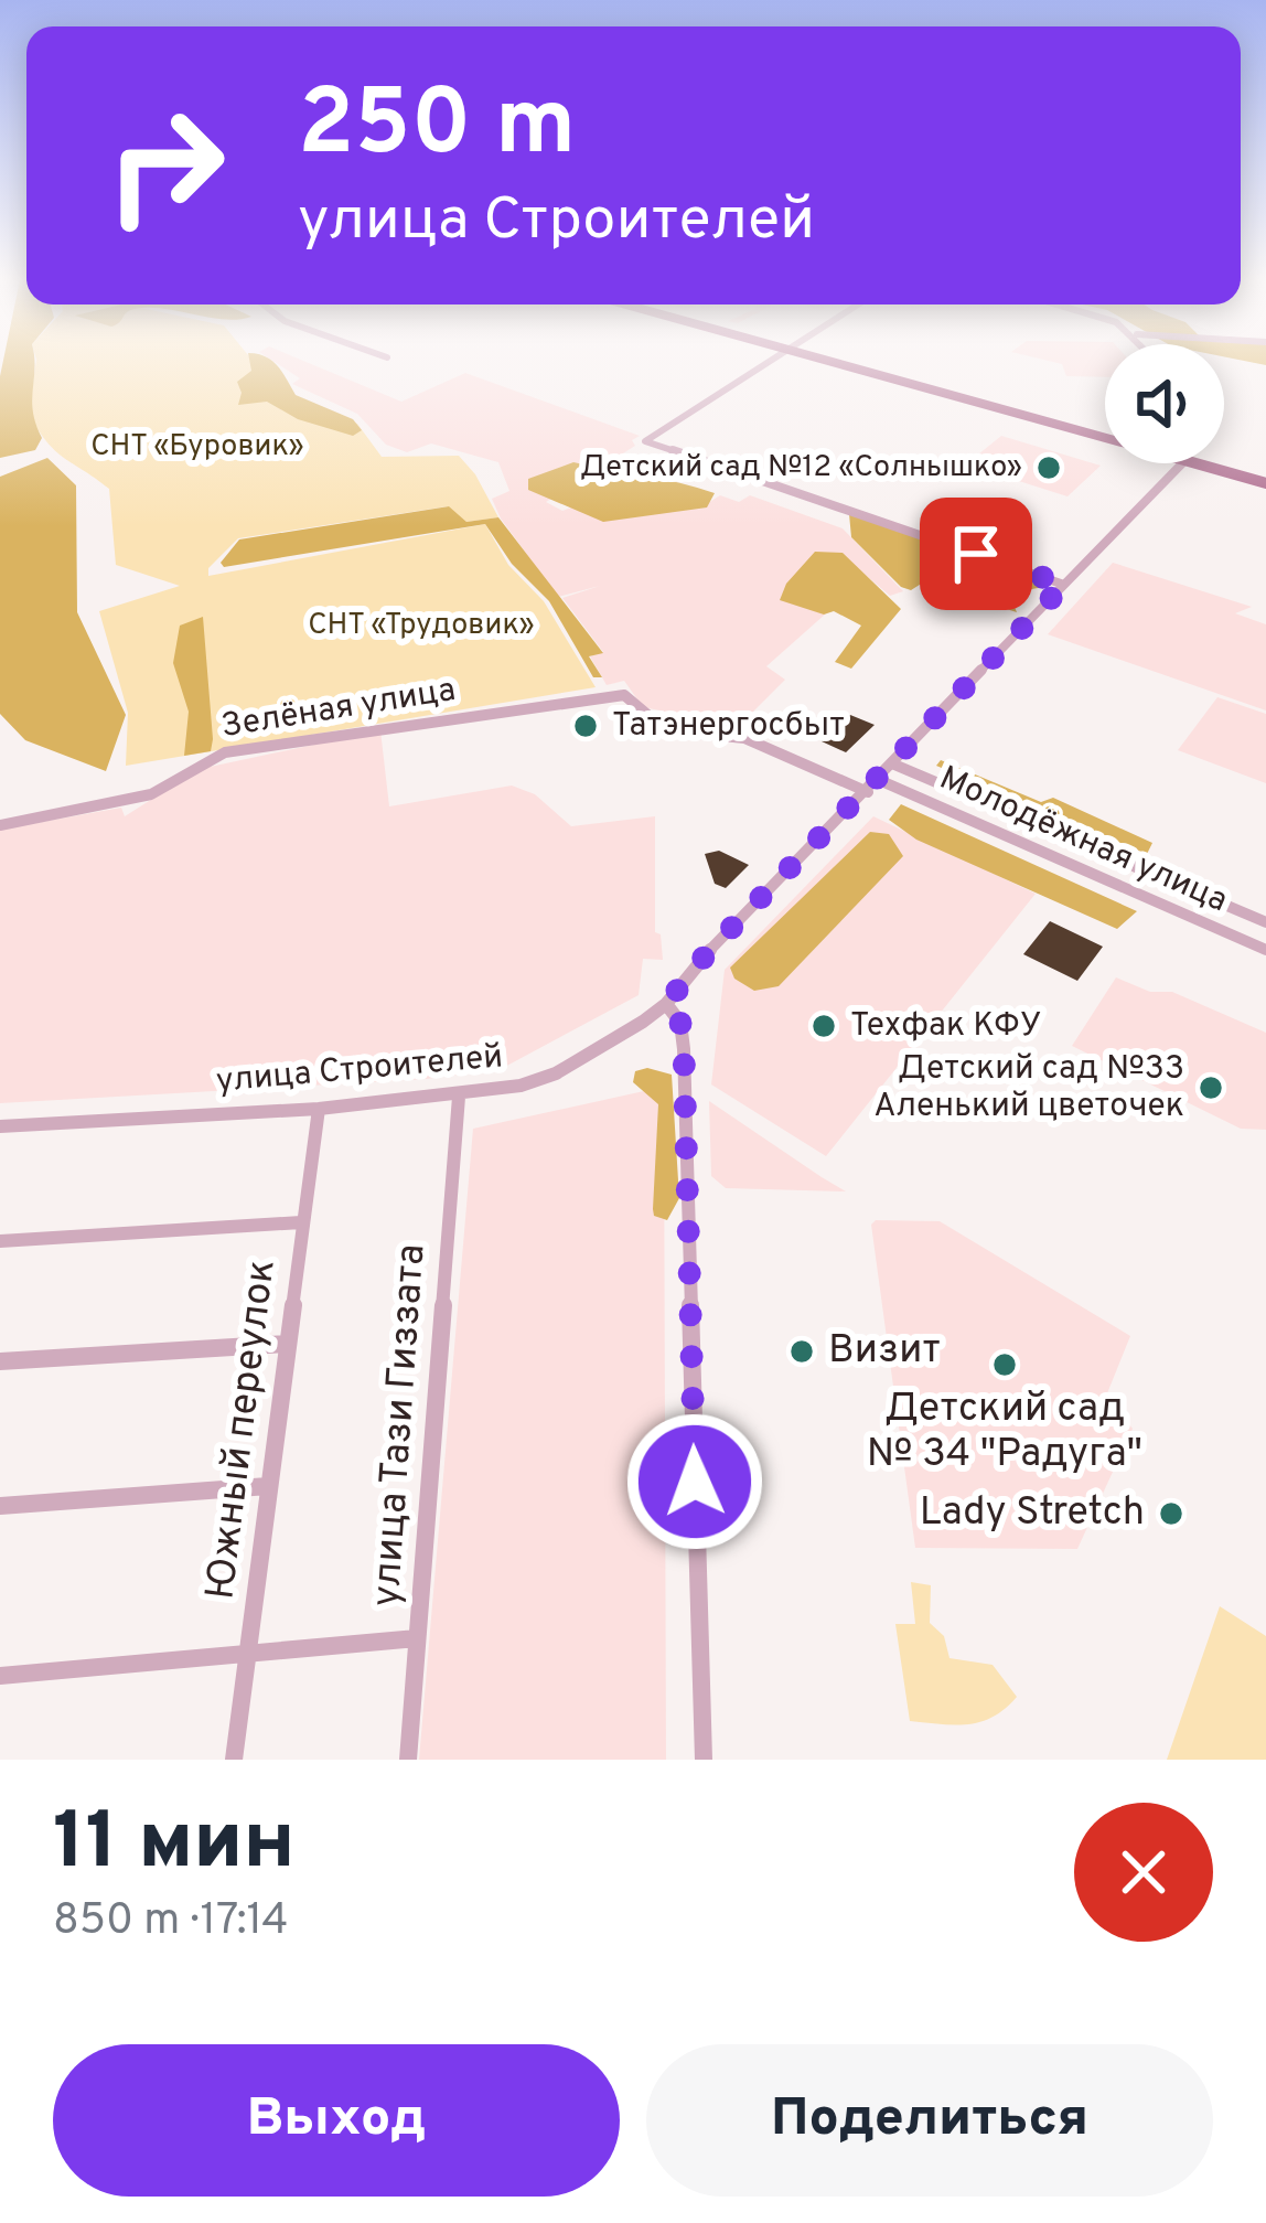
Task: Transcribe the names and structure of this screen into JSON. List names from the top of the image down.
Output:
{
  "streets": {
    "street": [
      "Зелёная улица",
      "Молодёжная улица",
      "улица Строителей",
      "улица Тази Гиззата",
      "Южный переулок"
    ]
  },
  "crossings": [
    ["Зелёная улица", "улица Строителей"],
    ["Молодёжная улица", "улица Строителей"],
    ["улица Строителей", "улица Тази Гиззата"],
    ["улица Строителей", "Южный переулок"]
  ],
  "parks": ["СНТ «Буровик»", "СНТ «Трудовик»"],
  "places": [
    "Детский сад №12 «Солнышко»",
    "Татэнергосбыт",
    "Техфак КФУ",
    "Детский сад №33 Аленький цветочек",
    "Визит",
    "Детский сад № 34 \"Радуга\"",
    "Lady Stretch"
  ],
  "page": {
    "turn": ["250 m", "улица Строителей"],
    "heading": ["11 мин", "850 m · 17:14"],
    "buttons": ["Выход", "Поделиться"]
  }
}
